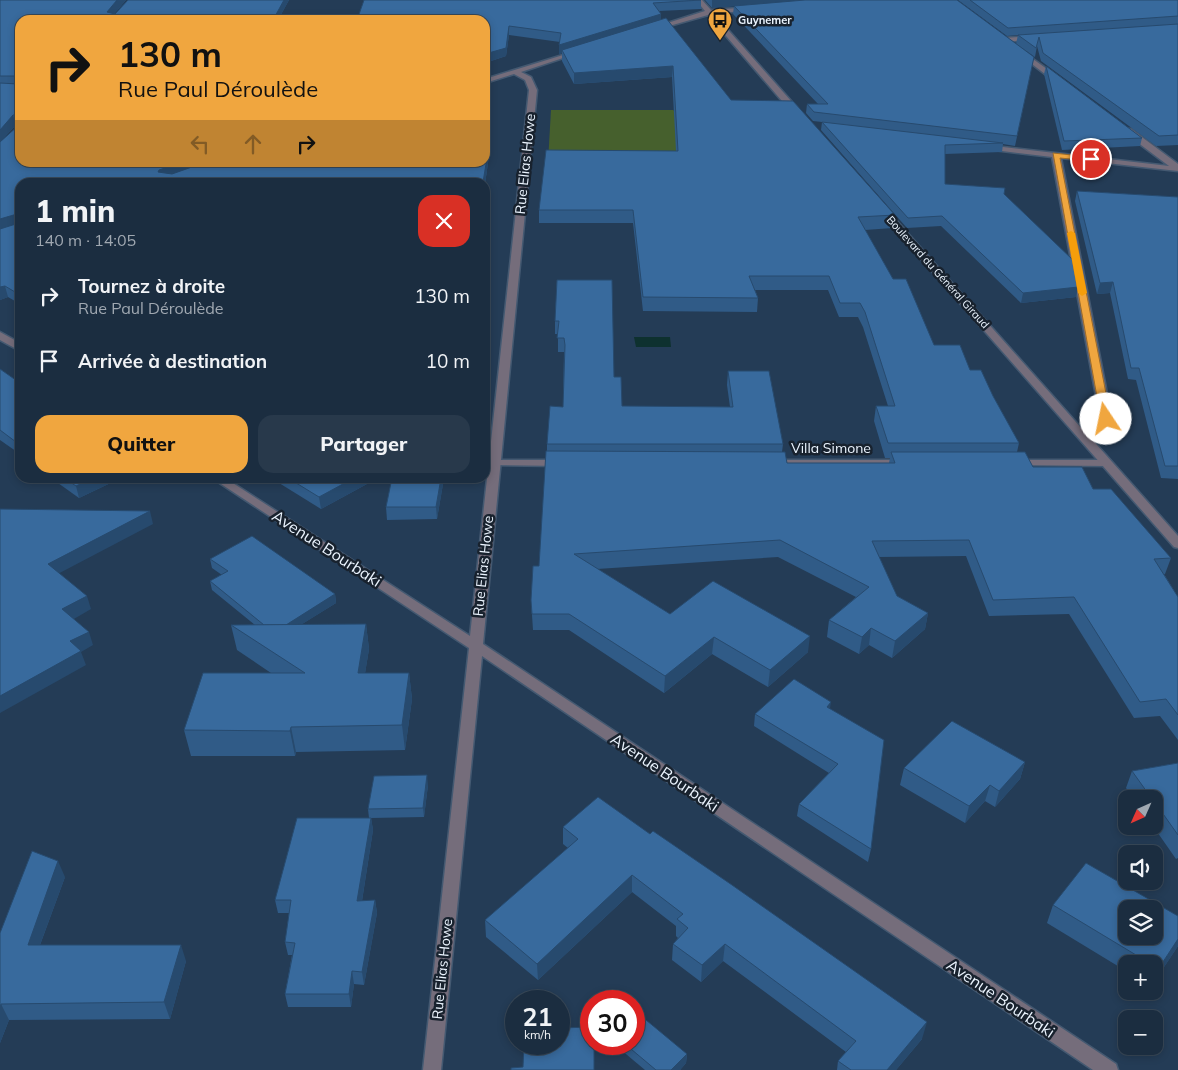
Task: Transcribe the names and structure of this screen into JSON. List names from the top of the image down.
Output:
{
  "streets": {
    "street": [
      "Rue Elias Howe",
      "Boulevard du Général Giraud",
      "Villa Simone",
      "Avenue Bourbaki"
    ]
  },
  "crossings": [
    ["Rue Elias Howe", "Avenue Bourbaki"]
  ],
  "places": {
    "bus stop": ["Guynemer"]
  },
  "north": "bottom left",
  "page": {
    "turn": ["130 m", "Rue Paul Déroulède"],
    "heading": ["1 min", "140 m · 14:05"],
    "list": [
      {
        "name": "Tournez à droite",
        "note": "Rue Paul Déroulède",
        "value": "130 m"
      },
      {
        "name": "Arrivée à destination",
        "value": "10 m"
      }
    ],
    "buttons": ["Quitter", "Partager"],
    "map_buttons": ["+", "−"],
    "speed": "21 km/h",
    "limit": "30"
  }
}
